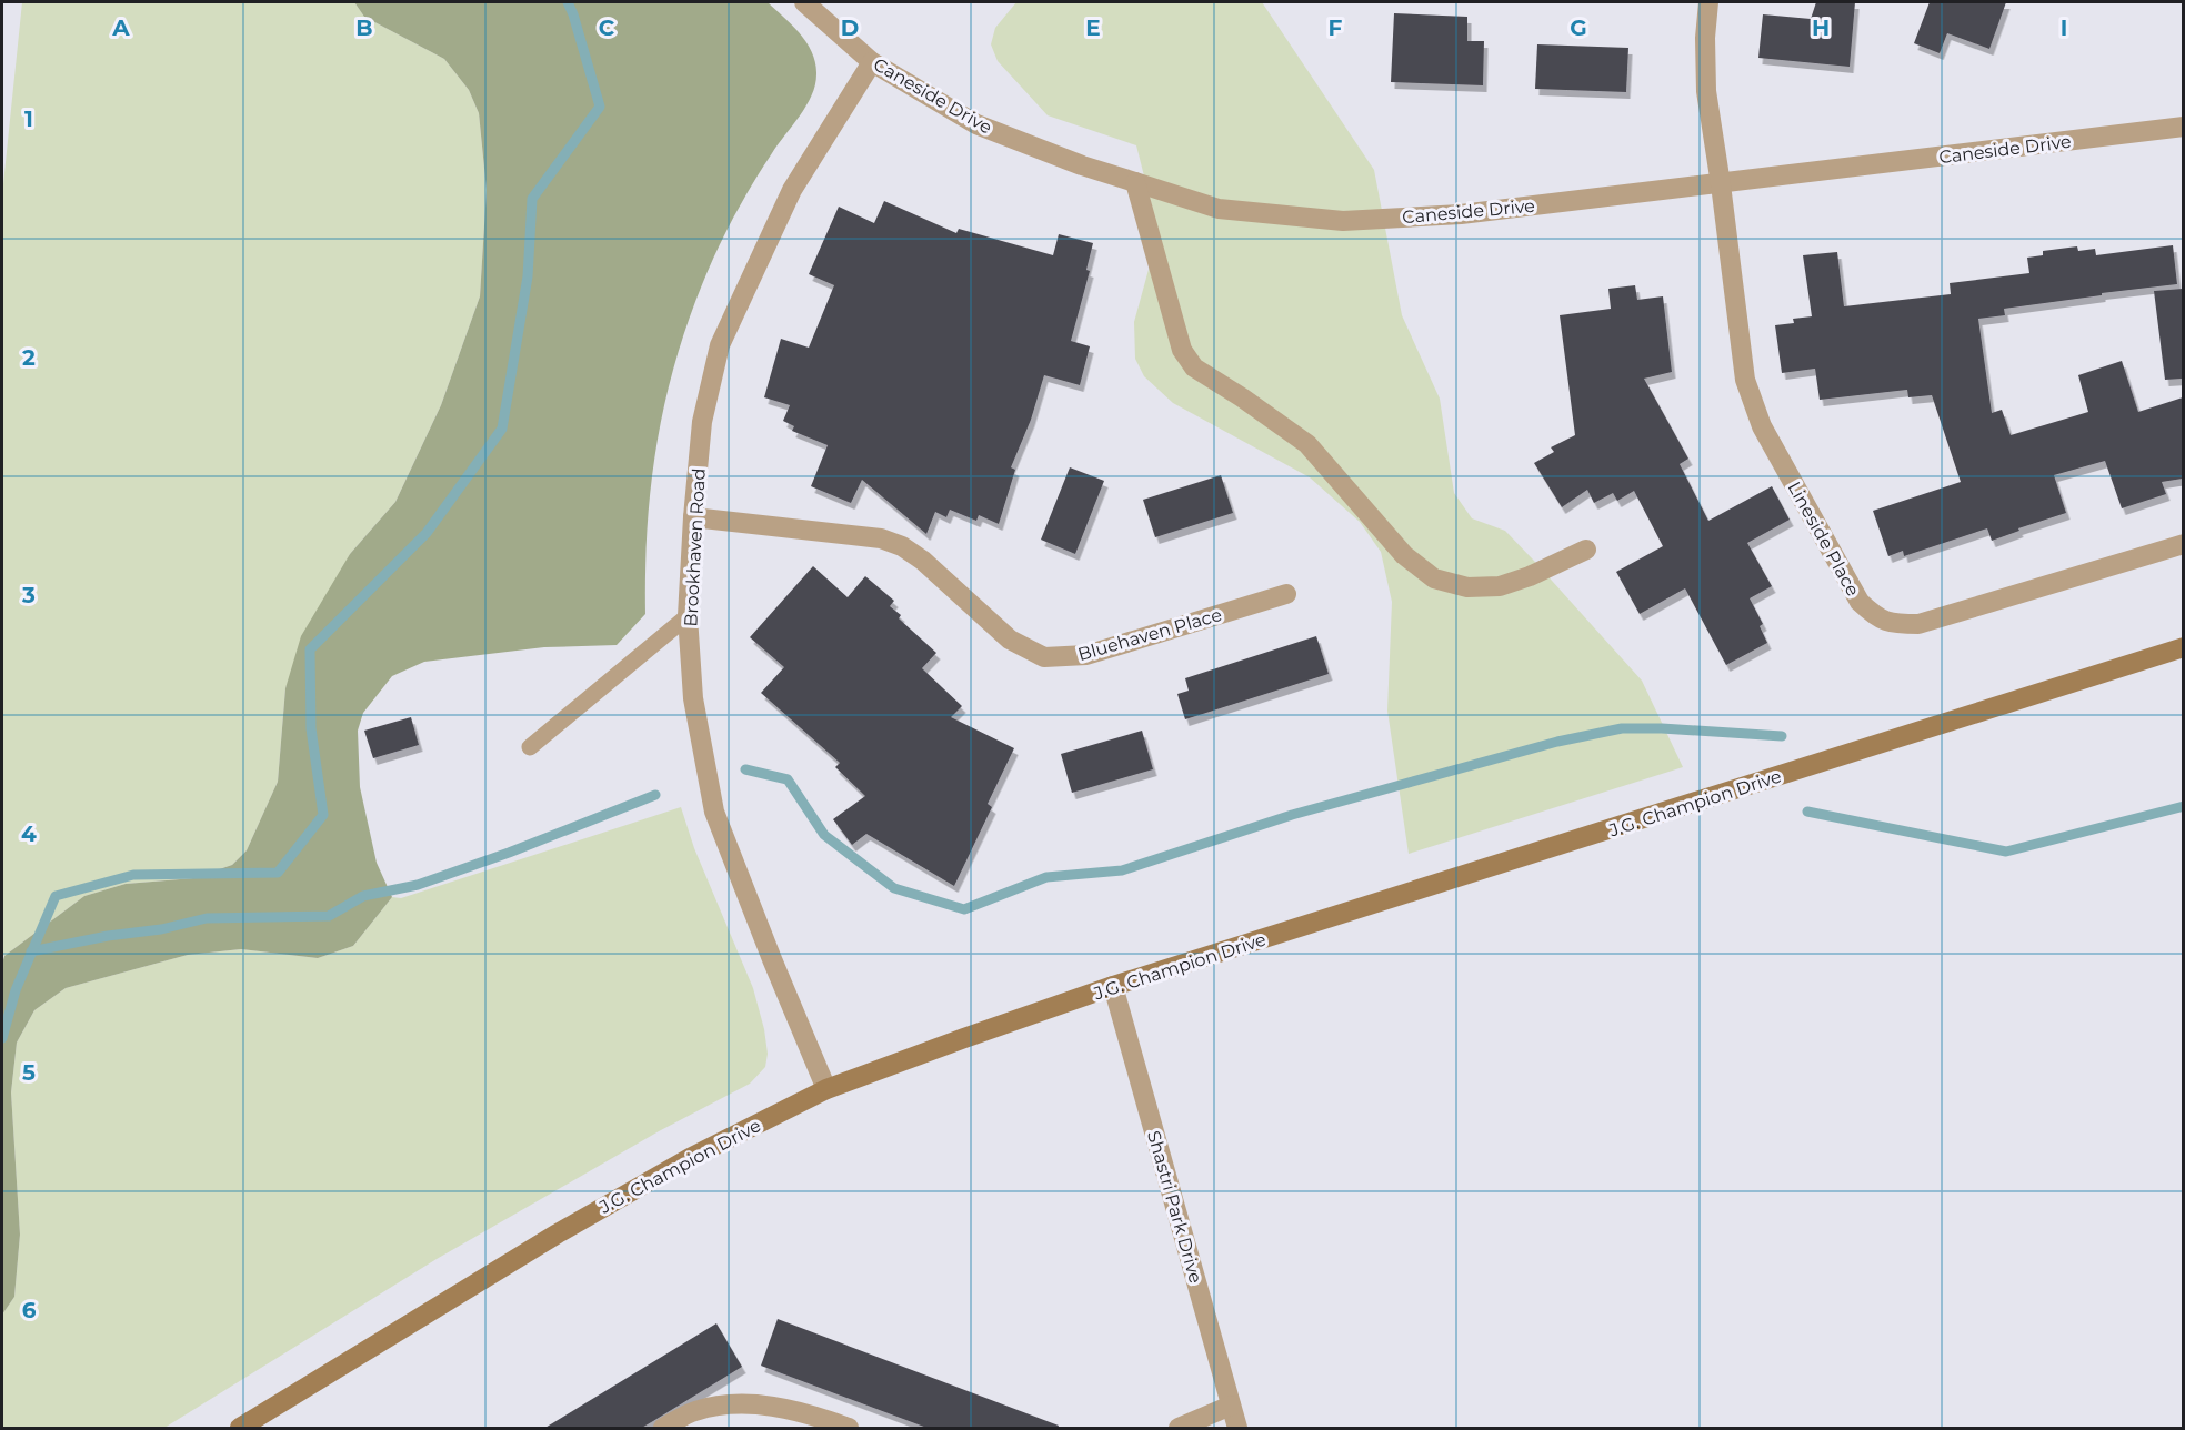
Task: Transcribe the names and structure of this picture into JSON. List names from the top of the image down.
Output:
{
  "streets": {
    "main road": ["J.G. Champion Drive"],
    "street": [
      "Caneside Drive",
      "Lineside Place",
      "Brookhaven Road",
      "Bluehaven Place",
      "Shastri Park Drive"
    ]
  },
  "crossings": [
    ["Caneside Drive", "Lineside Place"],
    ["Caneside Drive", "Brookhaven Road"],
    ["Brookhaven Road", "Bluehaven Place"],
    ["Brookhaven Road", "J.G. Champion Drive"],
    ["J.G. Champion Drive", "Shastri Park Drive"]
  ],
  "grid": {
    "columns": [
      "A",
      "B",
      "C",
      "D",
      "E",
      "F",
      "G",
      "H",
      "I"
    ],
    "rows": [
      "1",
      "2",
      "3",
      "4",
      "5",
      "6"
    ]
  }
}
